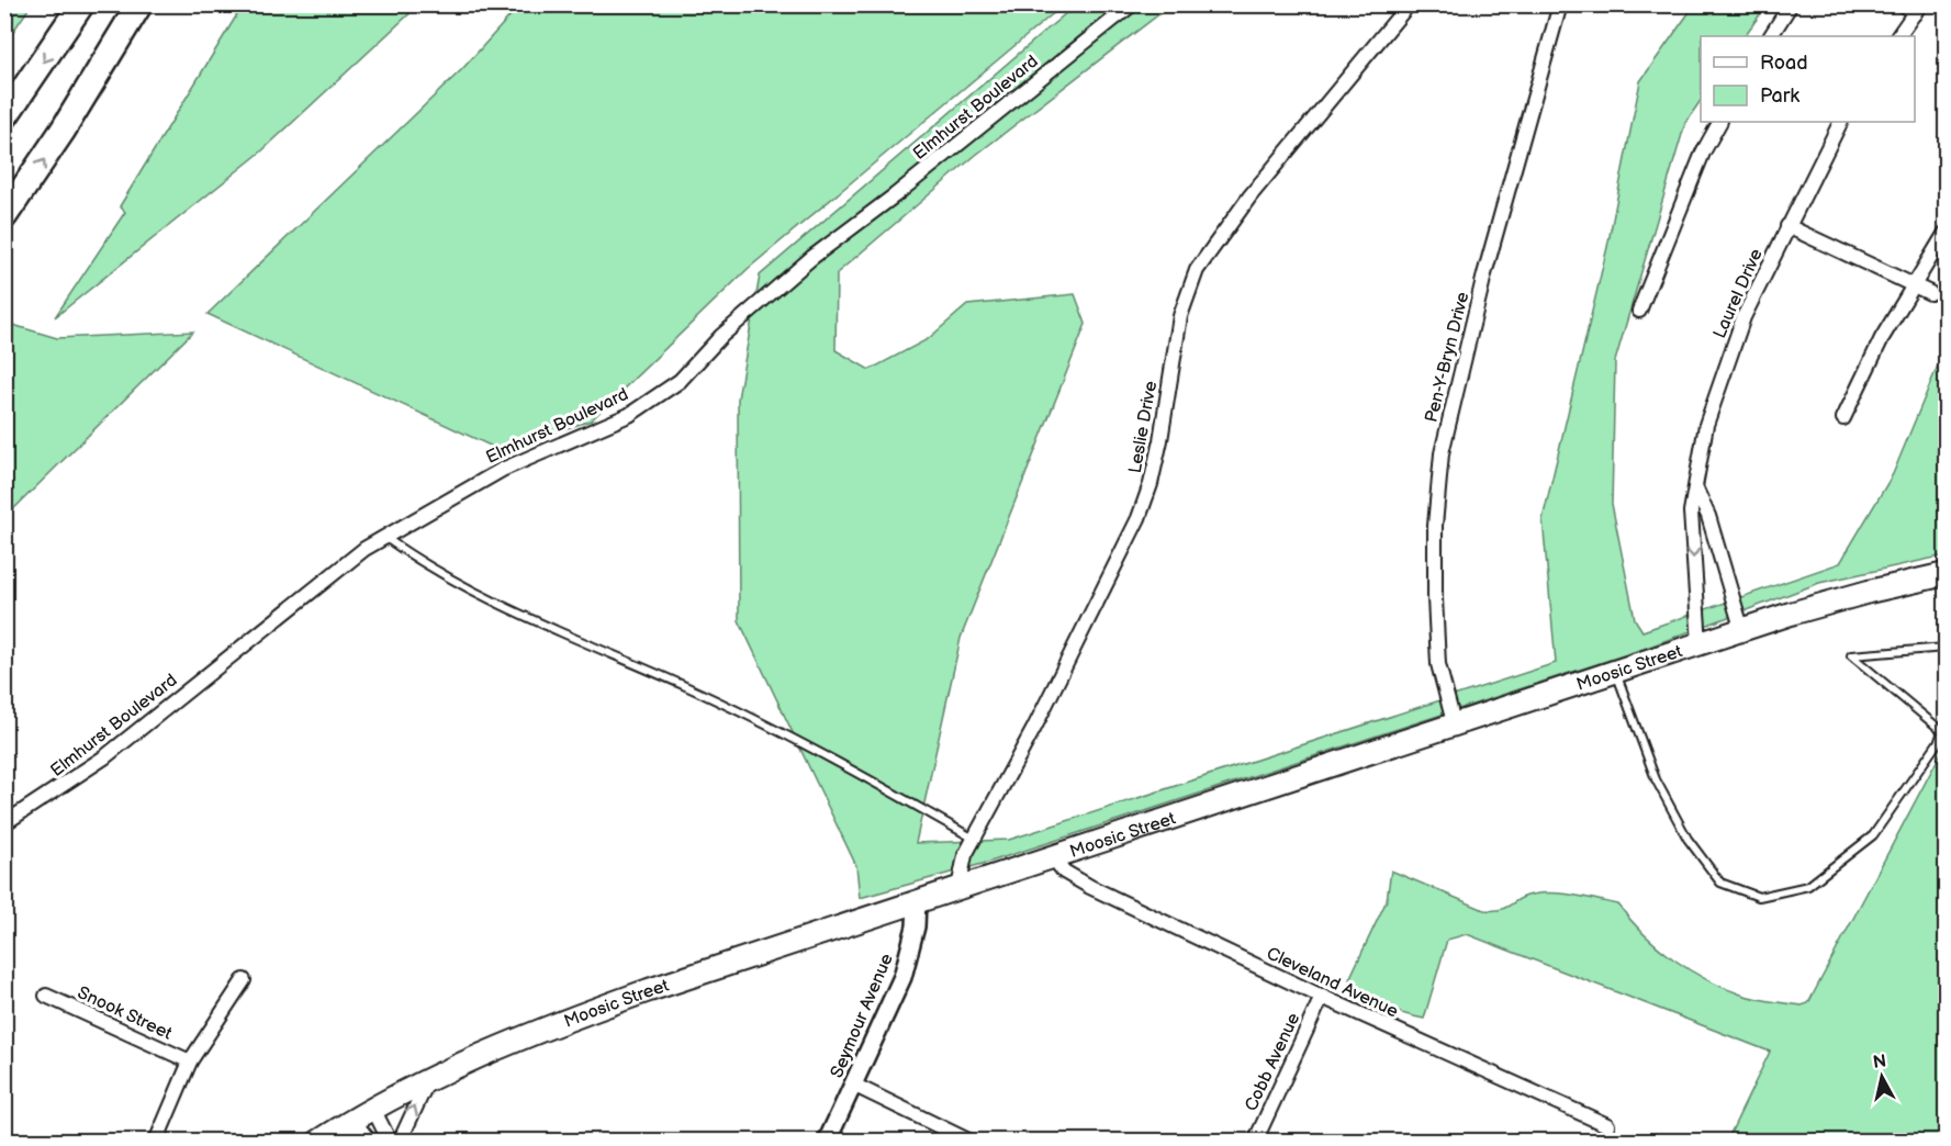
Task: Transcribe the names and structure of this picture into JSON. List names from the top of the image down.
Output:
{
  "streets": {
    "main road": ["Moosic Street"],
    "street": [
      "Elmhurst Boulevard",
      "Laurel Drive",
      "Pen-Y-Bryn Drive",
      "Leslie Drive",
      "Cleveland Avenue",
      "Snook Street",
      "Seymour Avenue",
      "Cobb Avenue"
    ]
  },
  "crossings": [
    ["Laurel Drive", "Moosic Street"],
    ["Pen-Y-Bryn Drive", "Moosic Street"],
    ["Leslie Drive", "Moosic Street"],
    ["Moosic Street", "Cleveland Avenue"],
    ["Moosic Street", "Seymour Avenue"],
    ["Cleveland Avenue", "Cobb Avenue"]
  ],
  "legend": ["Road", "Park"],
  "north": "top"
}
